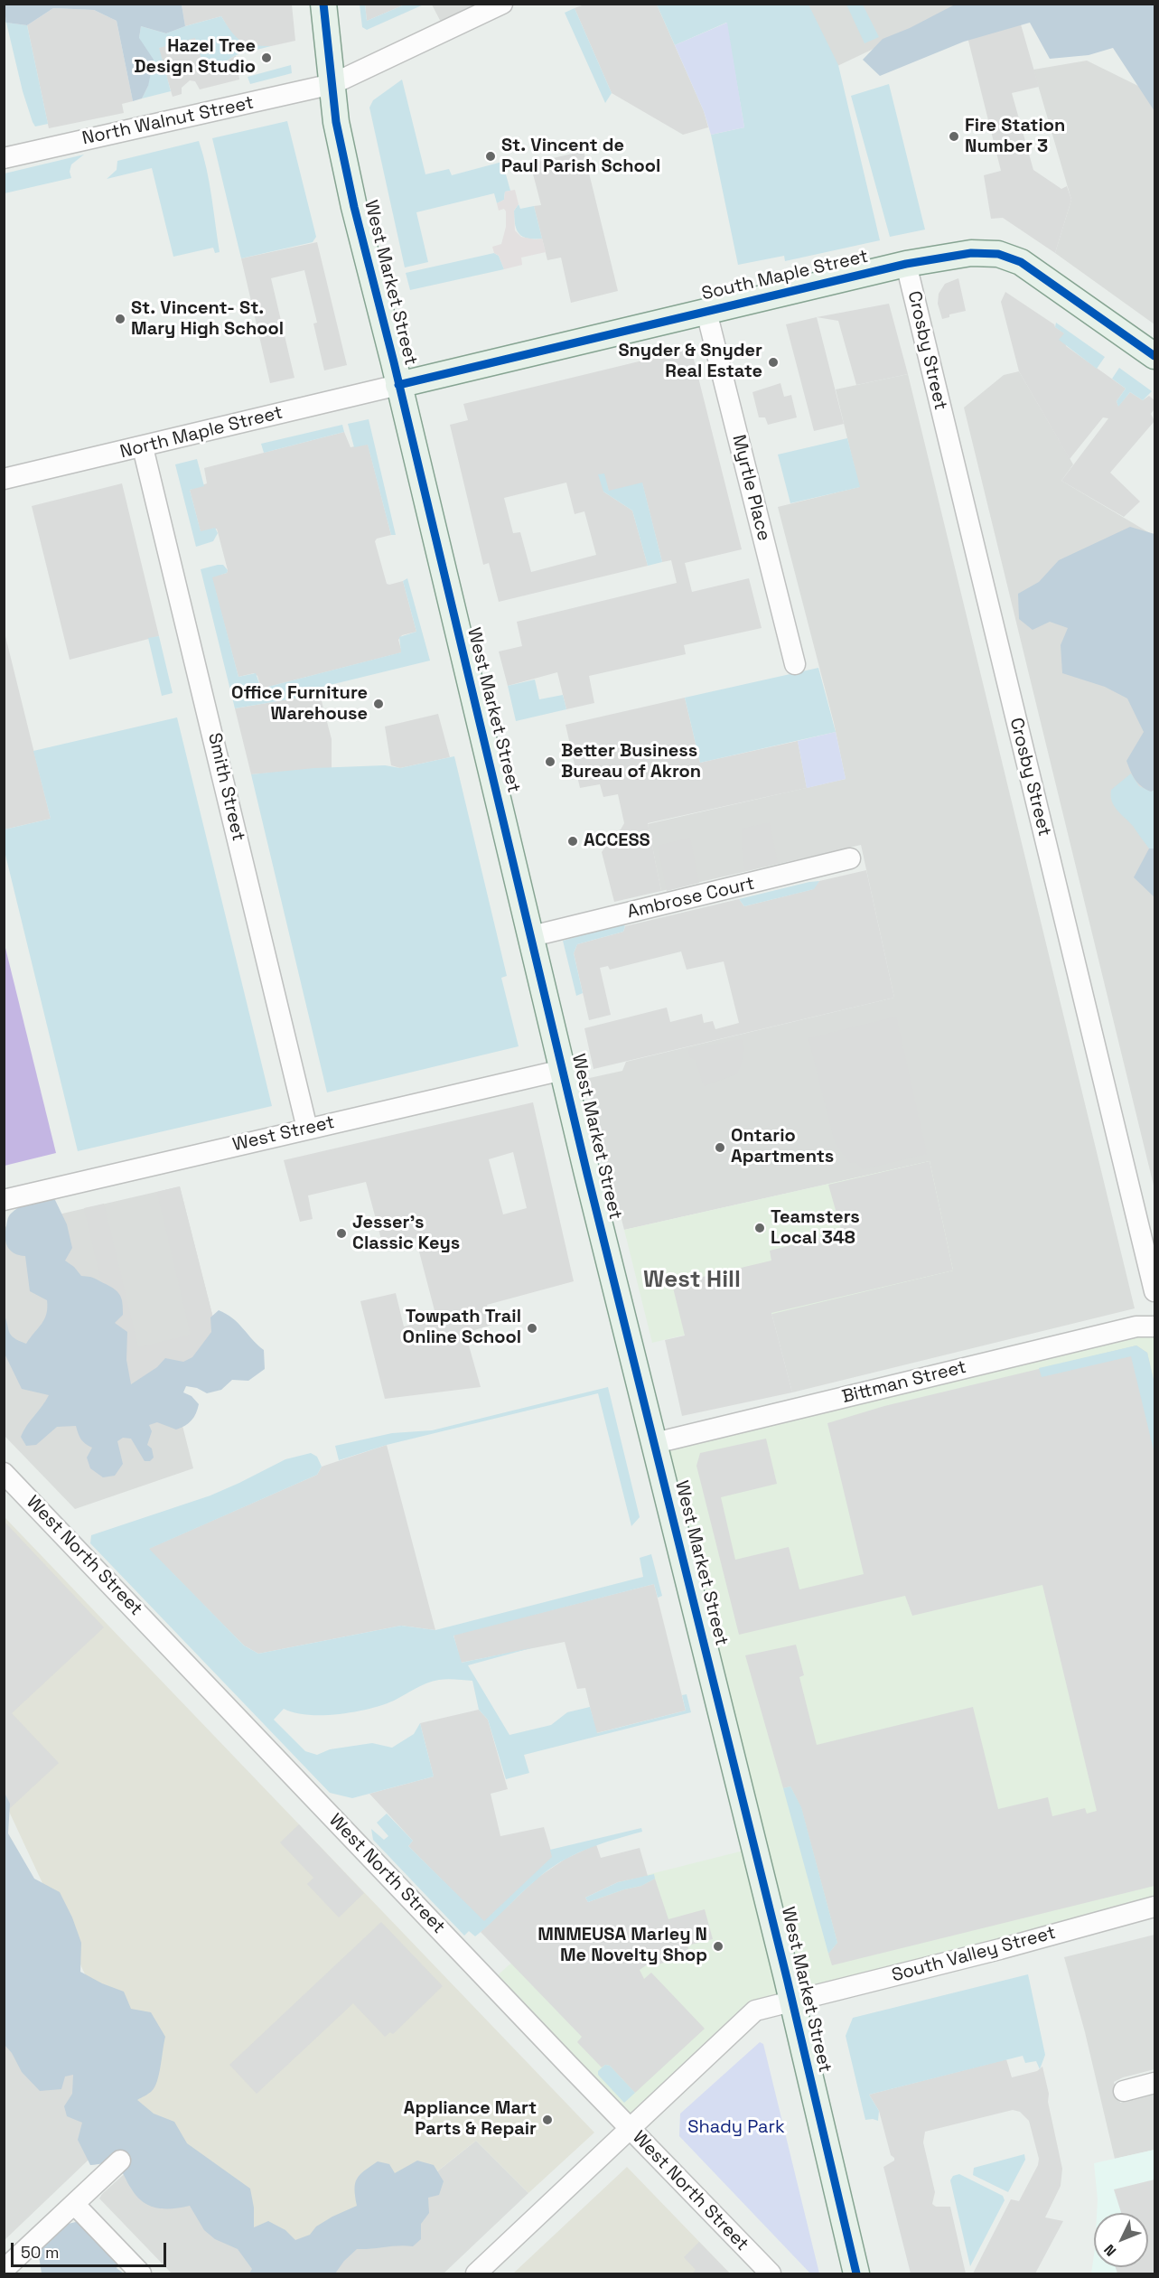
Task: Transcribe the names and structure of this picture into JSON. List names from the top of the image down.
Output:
{
  "streets": {
    "main road": ["South Maple Street", "West Market Street"],
    "street": [
      "North Walnut Street",
      "Crosby Street",
      "North Maple Street",
      "Myrtle Place",
      "Smith Street",
      "Ambrose Court",
      "West Street",
      "Bittman Street",
      "West North Street",
      "South Valley Street"
    ]
  },
  "crossings": [
    ["North Walnut Street", "West Market Street"],
    ["South Maple Street", "West Market Street"],
    ["South Maple Street", "Crosby Street"],
    ["South Maple Street", "North Maple Street"],
    ["South Maple Street", "Myrtle Place"],
    ["West Market Street", "North Maple Street"],
    ["West Market Street", "Ambrose Court"],
    ["West Market Street", "West Street"],
    ["West Market Street", "Bittman Street"],
    ["West Market Street", "South Valley Street"],
    ["North Maple Street", "Smith Street"],
    ["Smith Street", "West Street"],
    ["West North Street", "South Valley Street"]
  ],
  "districts": ["West Hill"],
  "parks": ["Shady Park"],
  "places": [
    "Hazel Tree Design Studio",
    "Fire Station Number 3",
    "St. Vincent de Paul Parish School",
    "St. Vincent- St. Mary High School",
    "Snyder & Snyder Real Estate",
    "Office Furniture Warehouse",
    "Better Business Bureau of Akron",
    "ACCESS",
    "Ontario Apartments",
    "Teamsters Local 348",
    "Jesser's Classic Keys",
    "Towpath Trail Online School",
    "MNMEUSA Marley N Me Novelty Shop",
    "Appliance Mart Parts & Repair"
  ],
  "scale_bar": "50 m",
  "north": "bottom left"
}
